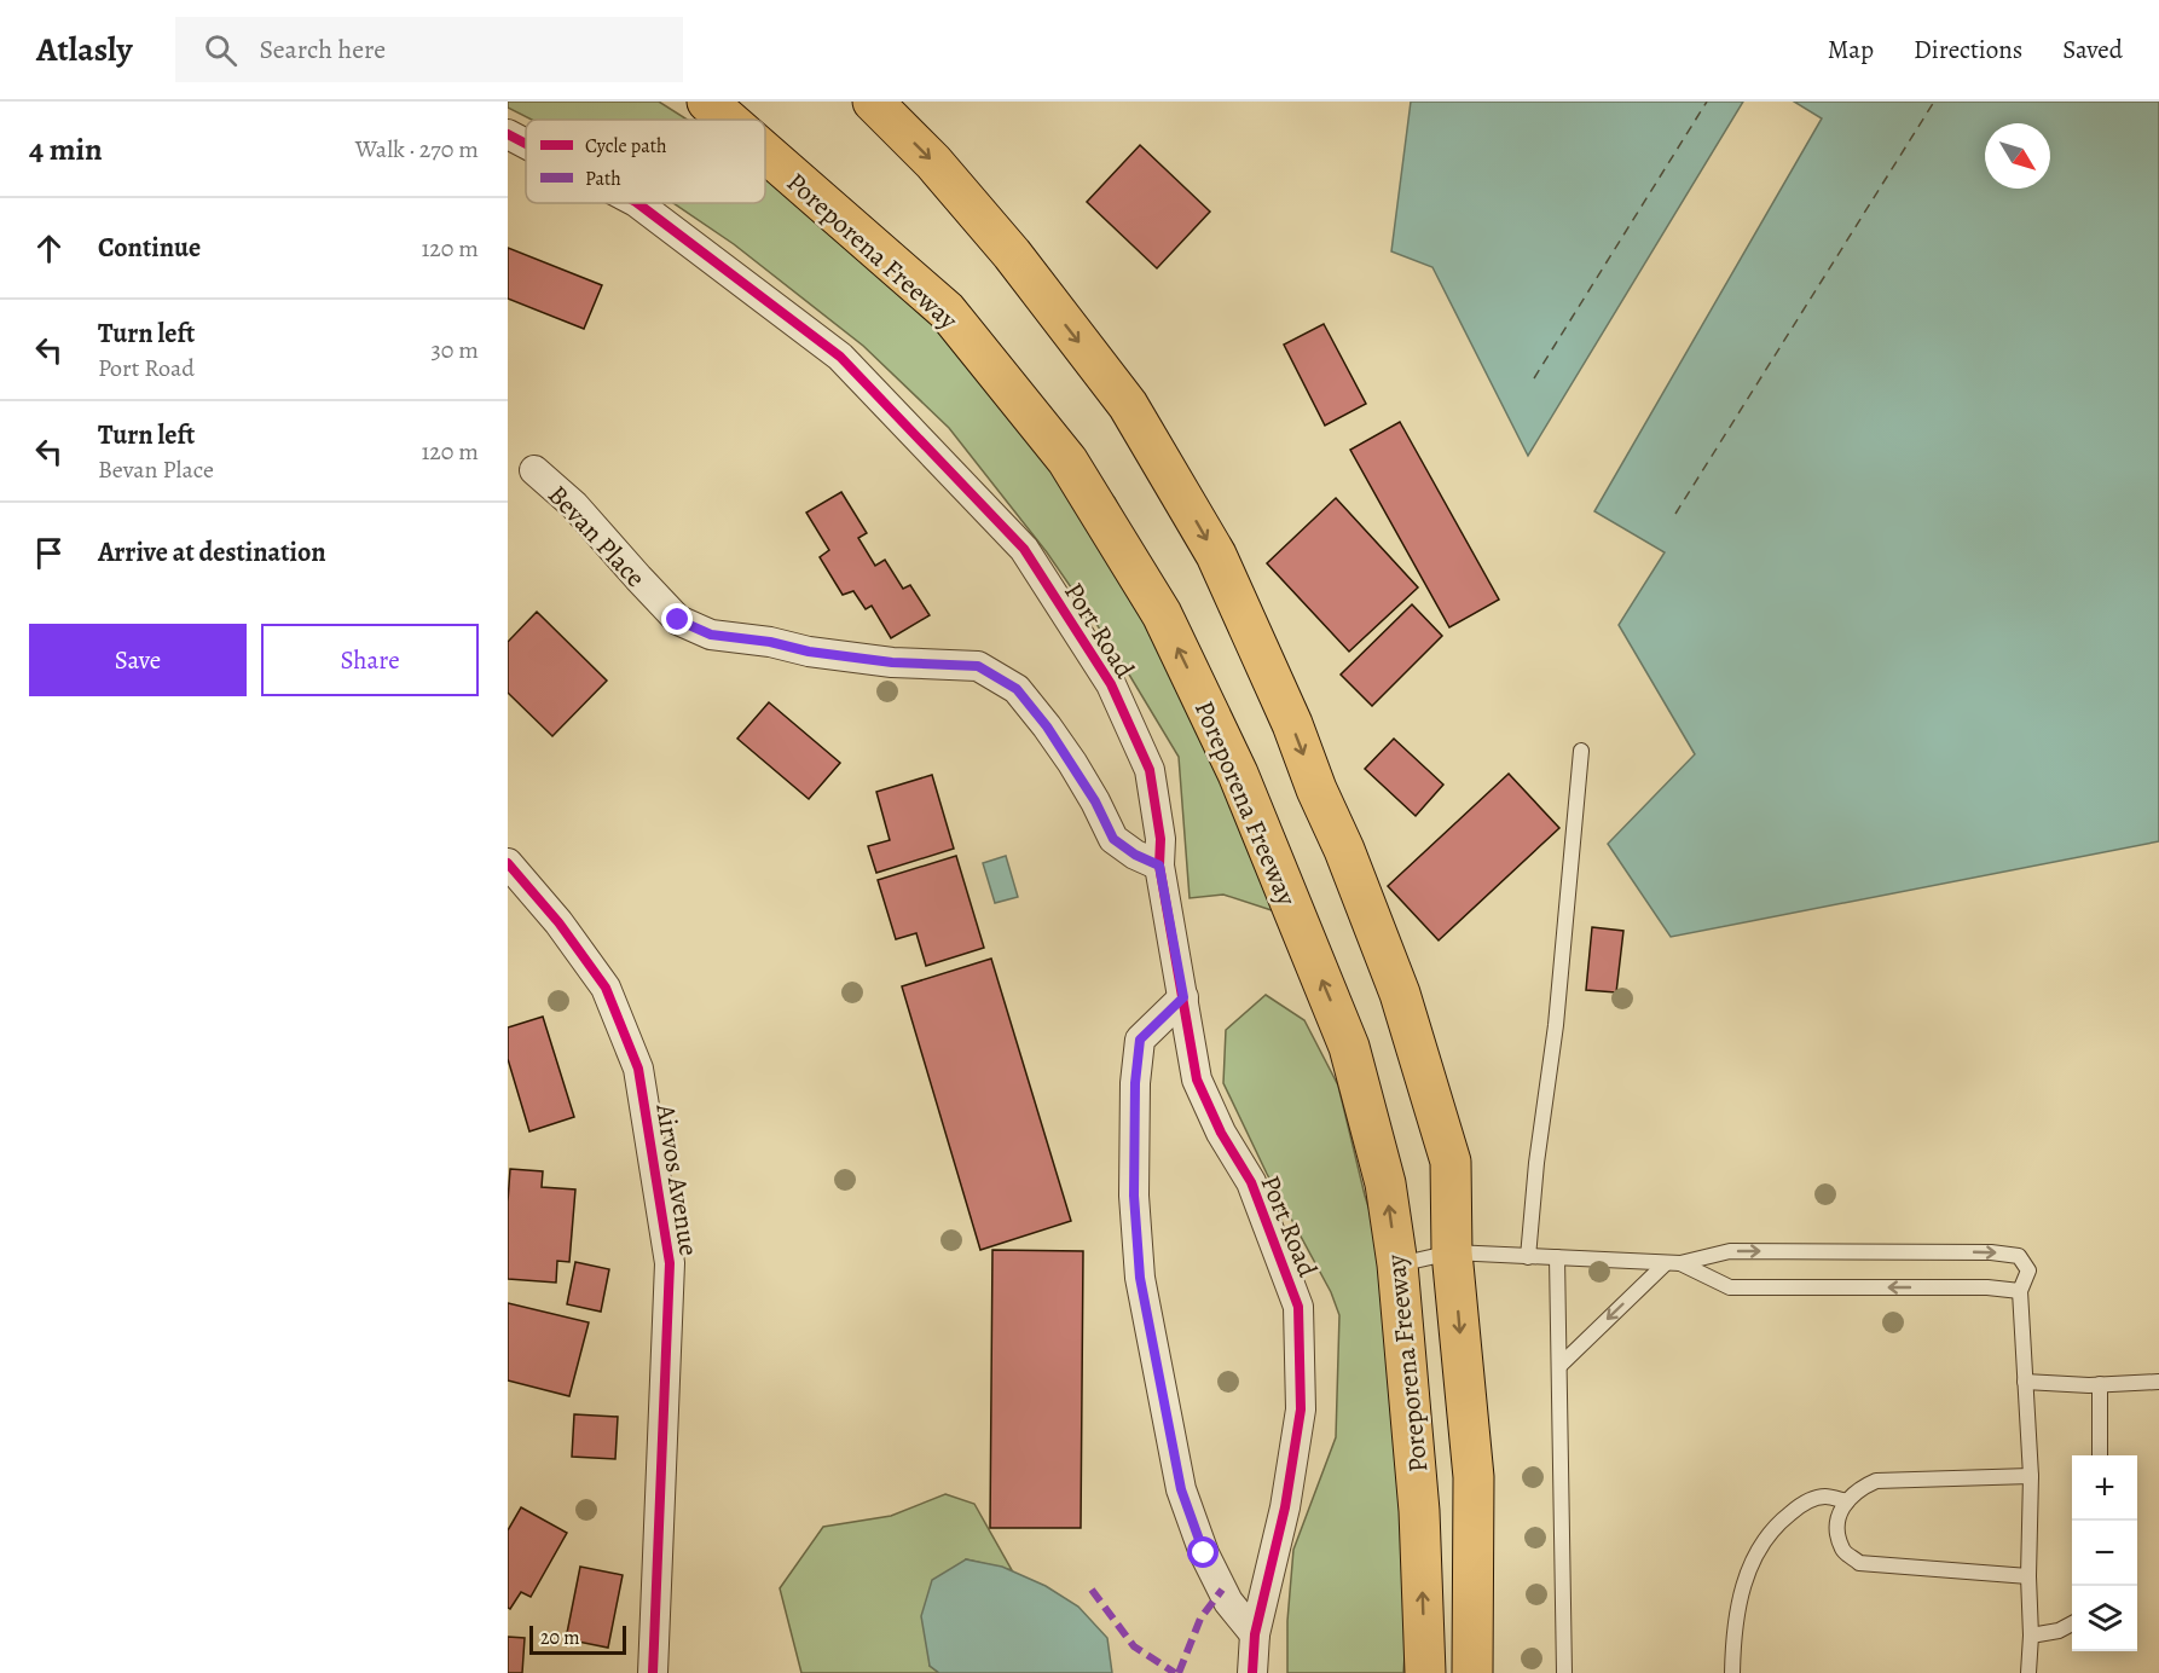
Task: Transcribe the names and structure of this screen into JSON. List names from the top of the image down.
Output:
{
  "streets": {
    "highway": ["Poreporena Freeway"],
    "street": ["Bevan Place", "Port Road", "Airvos Avenue"]
  },
  "crossings": [
    ["Bevan Place", "Port Road"]
  ],
  "legend": ["Cycle path", "Path"],
  "scale_bar": "20 m",
  "north": "bottom right",
  "page": {
    "header": "Atlasly",
    "search": "Search here",
    "nav": ["Map", "Directions", "Saved"],
    "heading": ["4 min", "Walk · 270 m"],
    "list": [
      ["Continue", "120 m"],
      ["Turn left", "Port Road", "30 m"],
      ["Turn left", "Bevan Place", "120 m"],
      "Arrive at destination"
    ],
    "buttons": ["Save", "Share"],
    "map_buttons": ["+", "−"],
    "scale": "20 m"
  }
}
